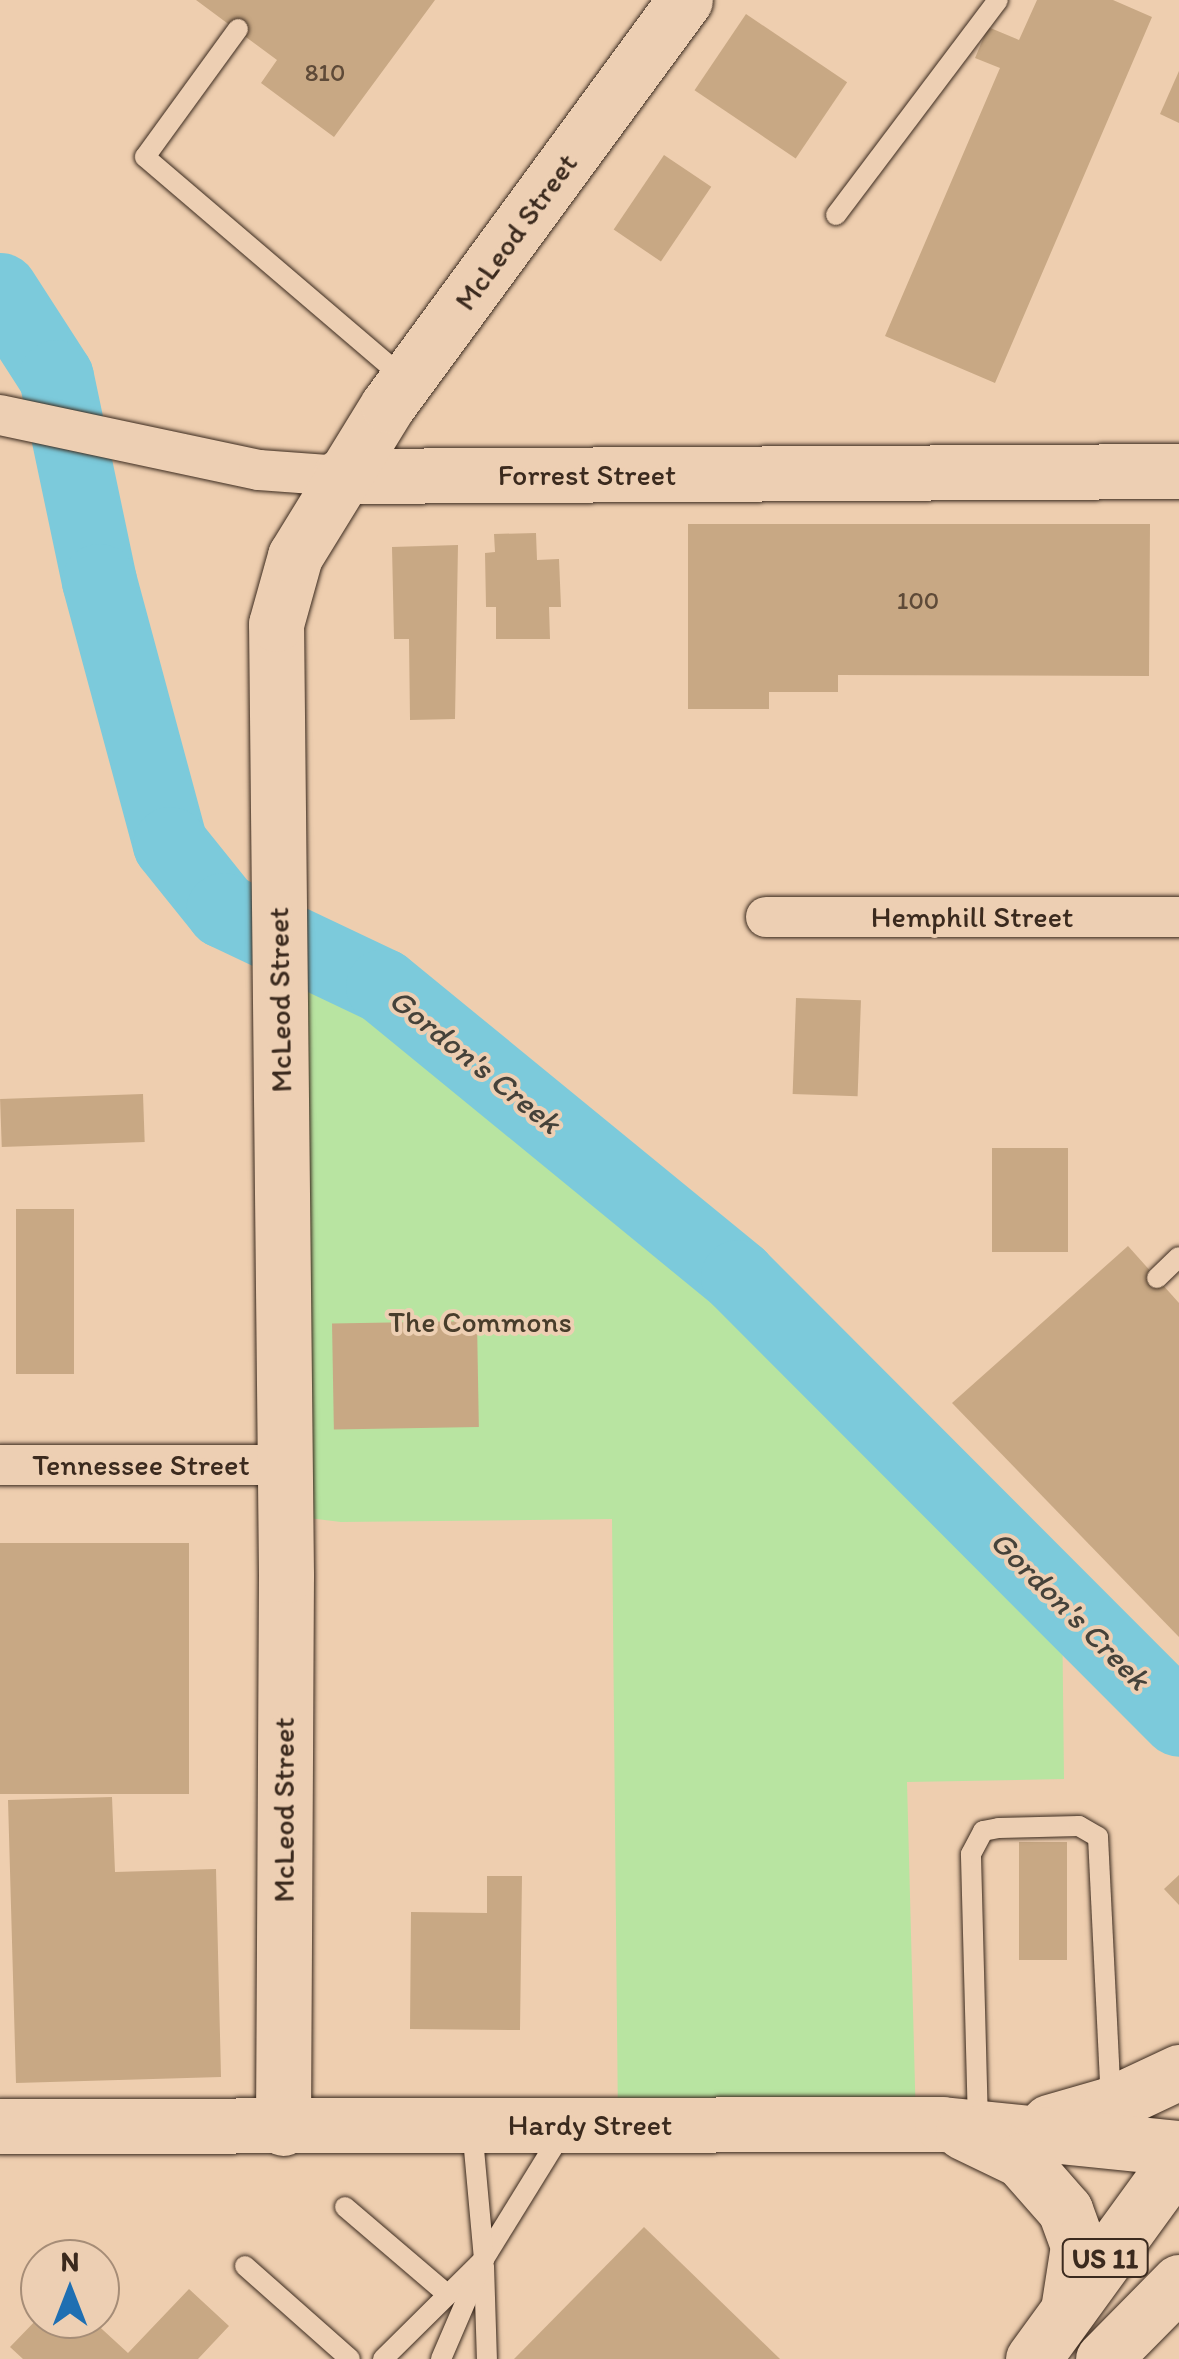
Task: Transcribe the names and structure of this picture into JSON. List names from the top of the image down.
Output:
{
  "streets": {
    "main road": [
      "McLeod Street",
      "Forrest Street",
      "Hardy Street",
      "US 11"
    ],
    "street": ["Hemphill Street", "Tennessee Street"]
  },
  "crossings": [
    ["McLeod Street", "Forrest Street"],
    ["McLeod Street", "Tennessee Street"],
    ["McLeod Street", "Hardy Street"]
  ],
  "water": ["Gordon's Creek"],
  "parks": ["The Commons"],
  "house_numbers": ["810", "100"],
  "north": "top"
}
